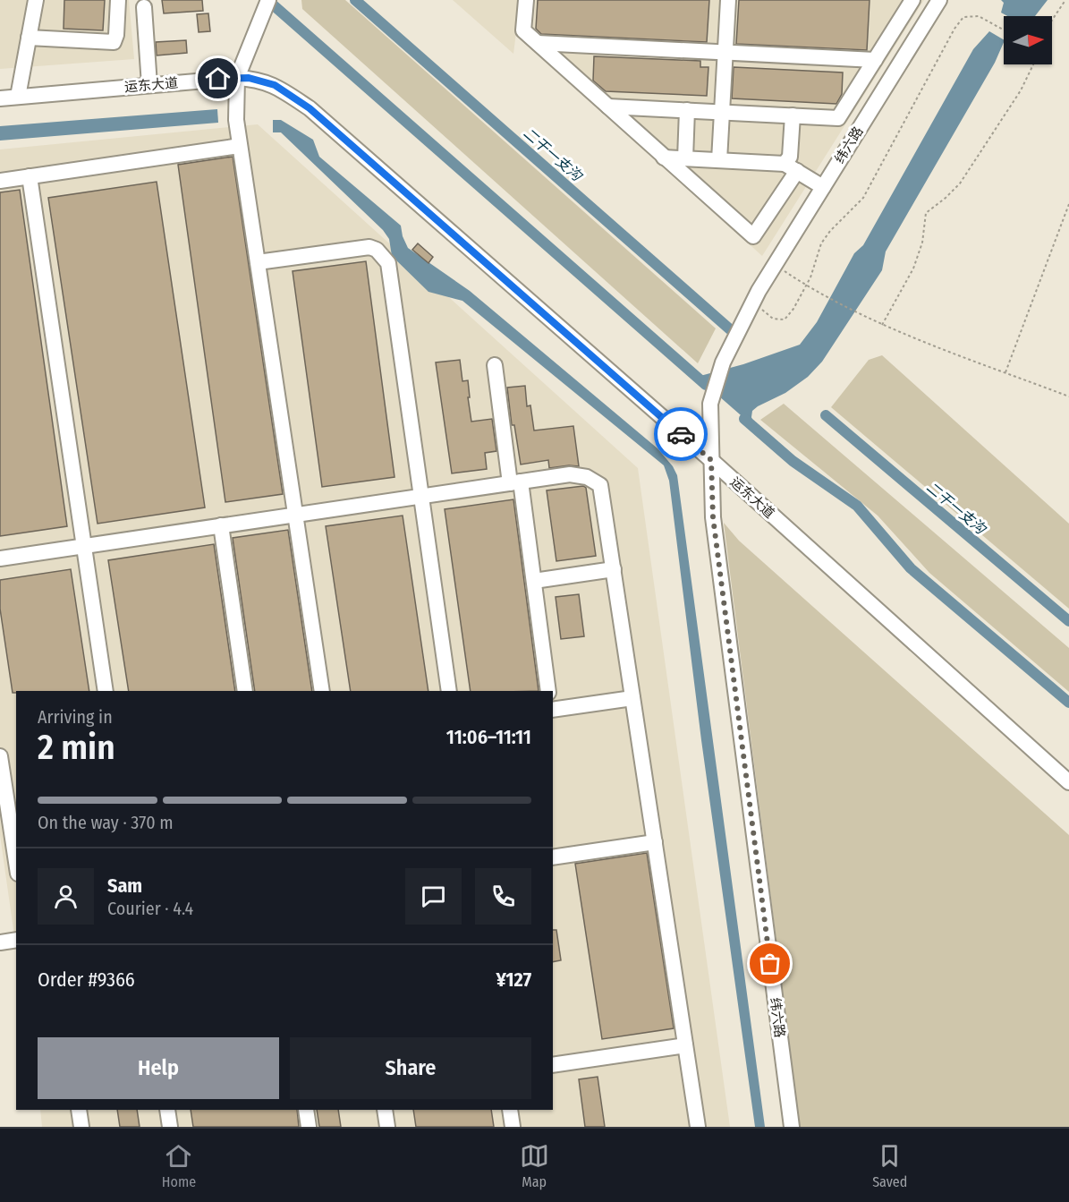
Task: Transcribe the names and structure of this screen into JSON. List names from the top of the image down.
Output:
{
  "streets": {
    "street": ["运东大道", "纬六路"]
  },
  "crossings": [
    ["运东大道", "纬六路"]
  ],
  "water": ["二干一支沟"],
  "north": "right",
  "page": {
    "heading": ["2 min", "Arriving in", "11:06–11:11"],
    "panel": [
      "Sam",
      "Courier · 4.4",
      "Order #9366",
      "¥127"
    ],
    "bar": "On the way · 370 m",
    "buttons": ["Help", "Share"],
    "tabs": ["Home", "Map", "Saved"]
  }
}
